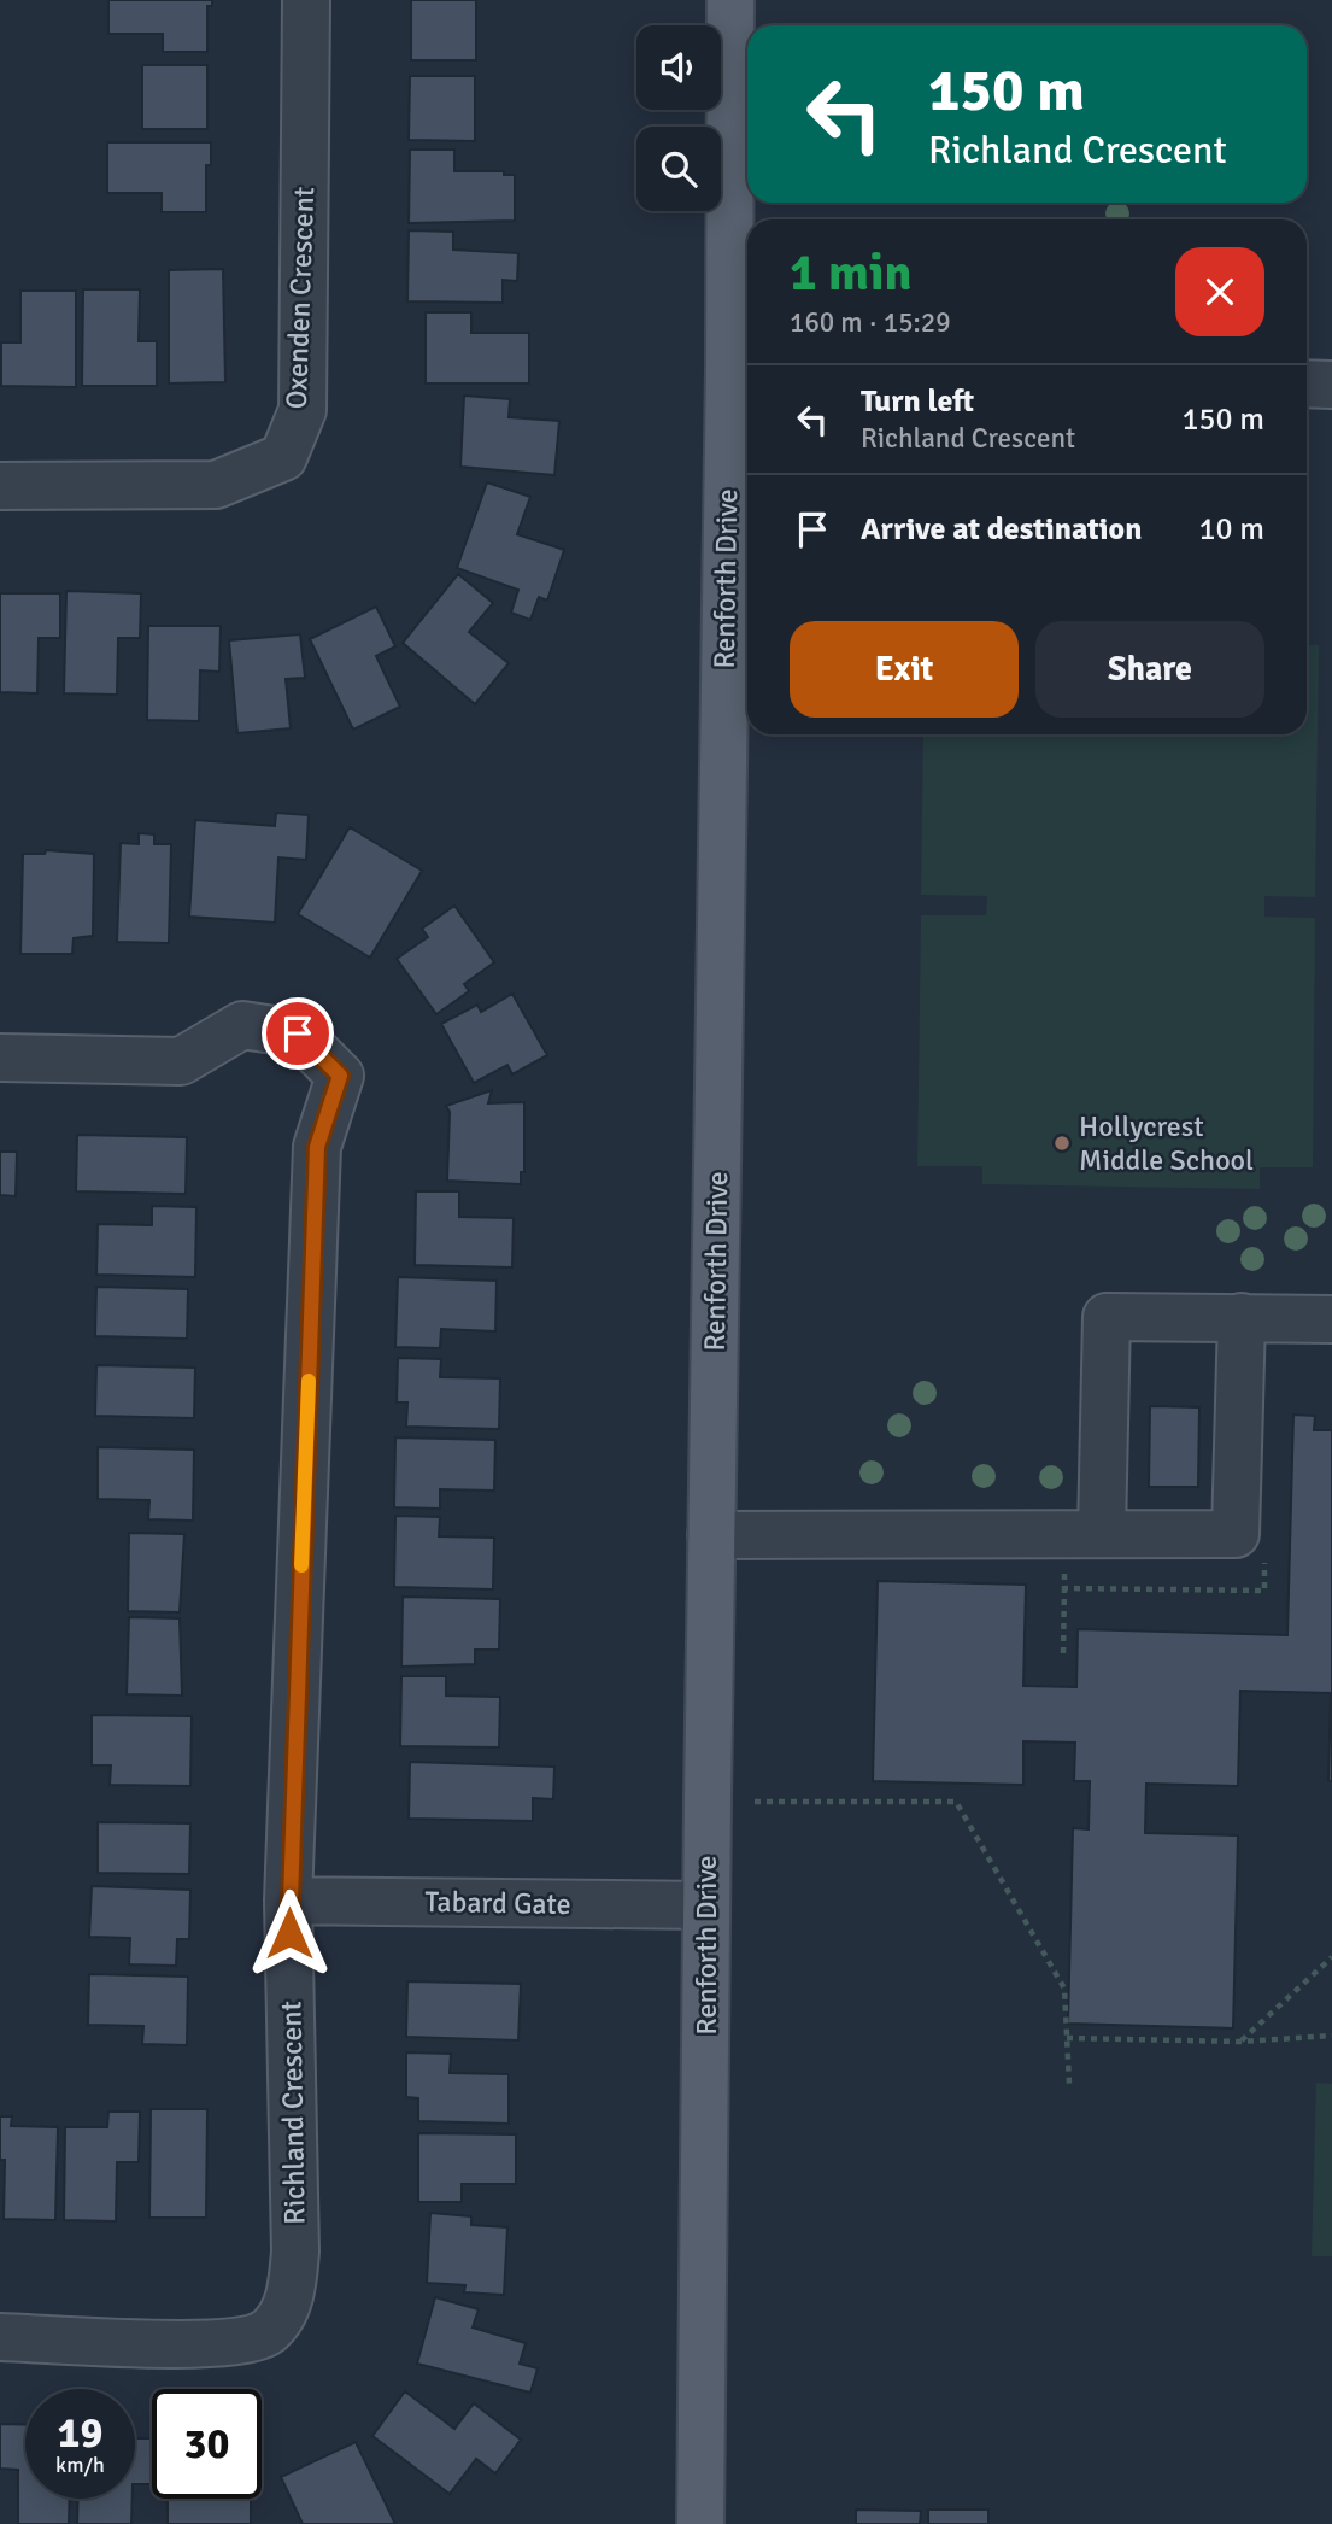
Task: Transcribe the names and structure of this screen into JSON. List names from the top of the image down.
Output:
{
  "streets": {
    "main road": ["Renforth Drive"],
    "street": ["Oxenden Crescent", "Tabard Gate", "Richland Crescent"]
  },
  "crossings": [
    ["Renforth Drive", "Tabard Gate"],
    ["Tabard Gate", "Richland Crescent"]
  ],
  "places": ["Hollycrest Middle School"],
  "page": {
    "turn": ["150 m", "Richland Crescent"],
    "heading": ["1 min", "160 m · 15:29"],
    "list": [
      {
        "name": "Turn left",
        "note": "Richland Crescent",
        "value": "150 m"
      },
      {
        "name": "Arrive at destination",
        "value": "10 m"
      }
    ],
    "buttons": ["Exit", "Share"],
    "speed": "19 km/h",
    "limit": "30"
  }
}
